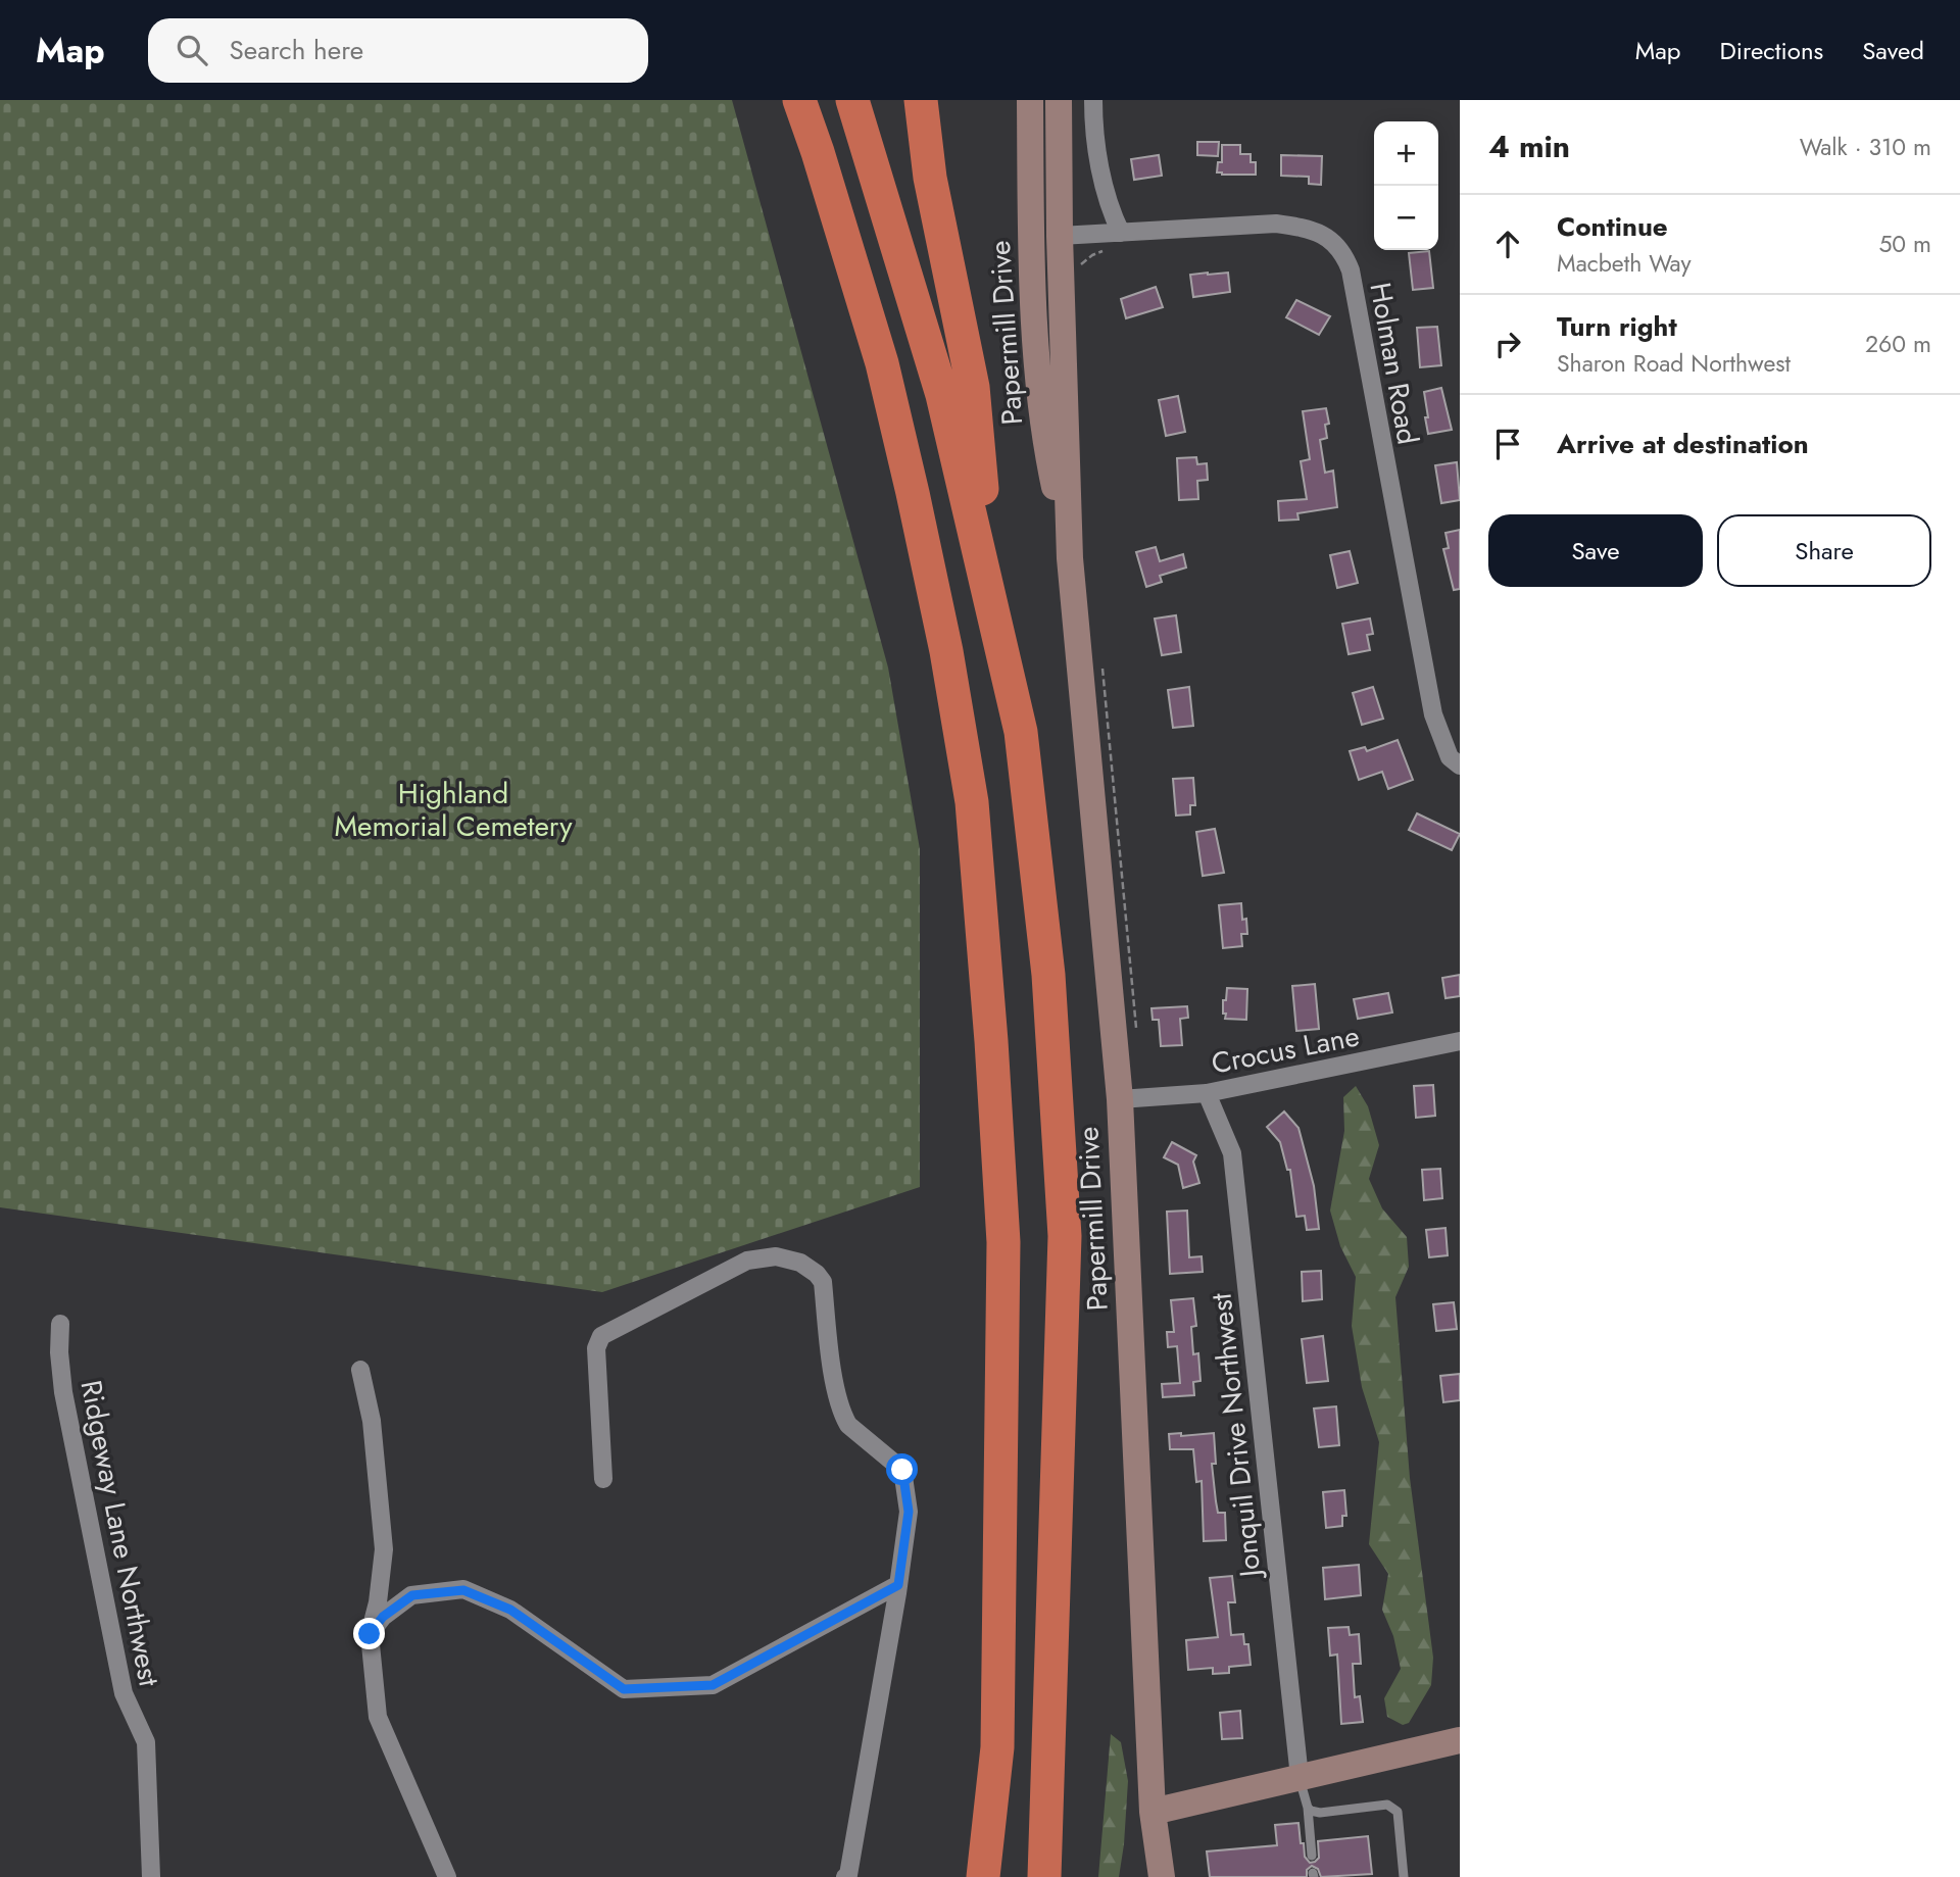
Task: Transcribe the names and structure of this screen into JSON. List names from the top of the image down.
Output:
{
  "streets": {
    "main road": ["Papermill Drive"],
    "street": [
      "Holman Road",
      "Crocus Lane",
      "Jonquil Drive Northwest",
      "Ridgeway Lane Northwest"
    ]
  },
  "crossings": [
    ["Papermill Drive", "Holman Road"],
    ["Papermill Drive", "Crocus Lane"],
    ["Crocus Lane", "Jonquil Drive Northwest"]
  ],
  "parks": ["Highland Memorial Cemetery"],
  "page": {
    "header": "Map",
    "search": "Search here",
    "nav": ["Map", "Directions", "Saved"],
    "heading": ["4 min", "Walk · 310 m"],
    "map_buttons": ["+", "−"],
    "list": [
      ["Continue", "Macbeth Way", "50 m"],
      ["Turn right", "Sharon Road Northwest", "260 m"],
      "Arrive at destination"
    ],
    "buttons": ["Save", "Share"]
  }
}
